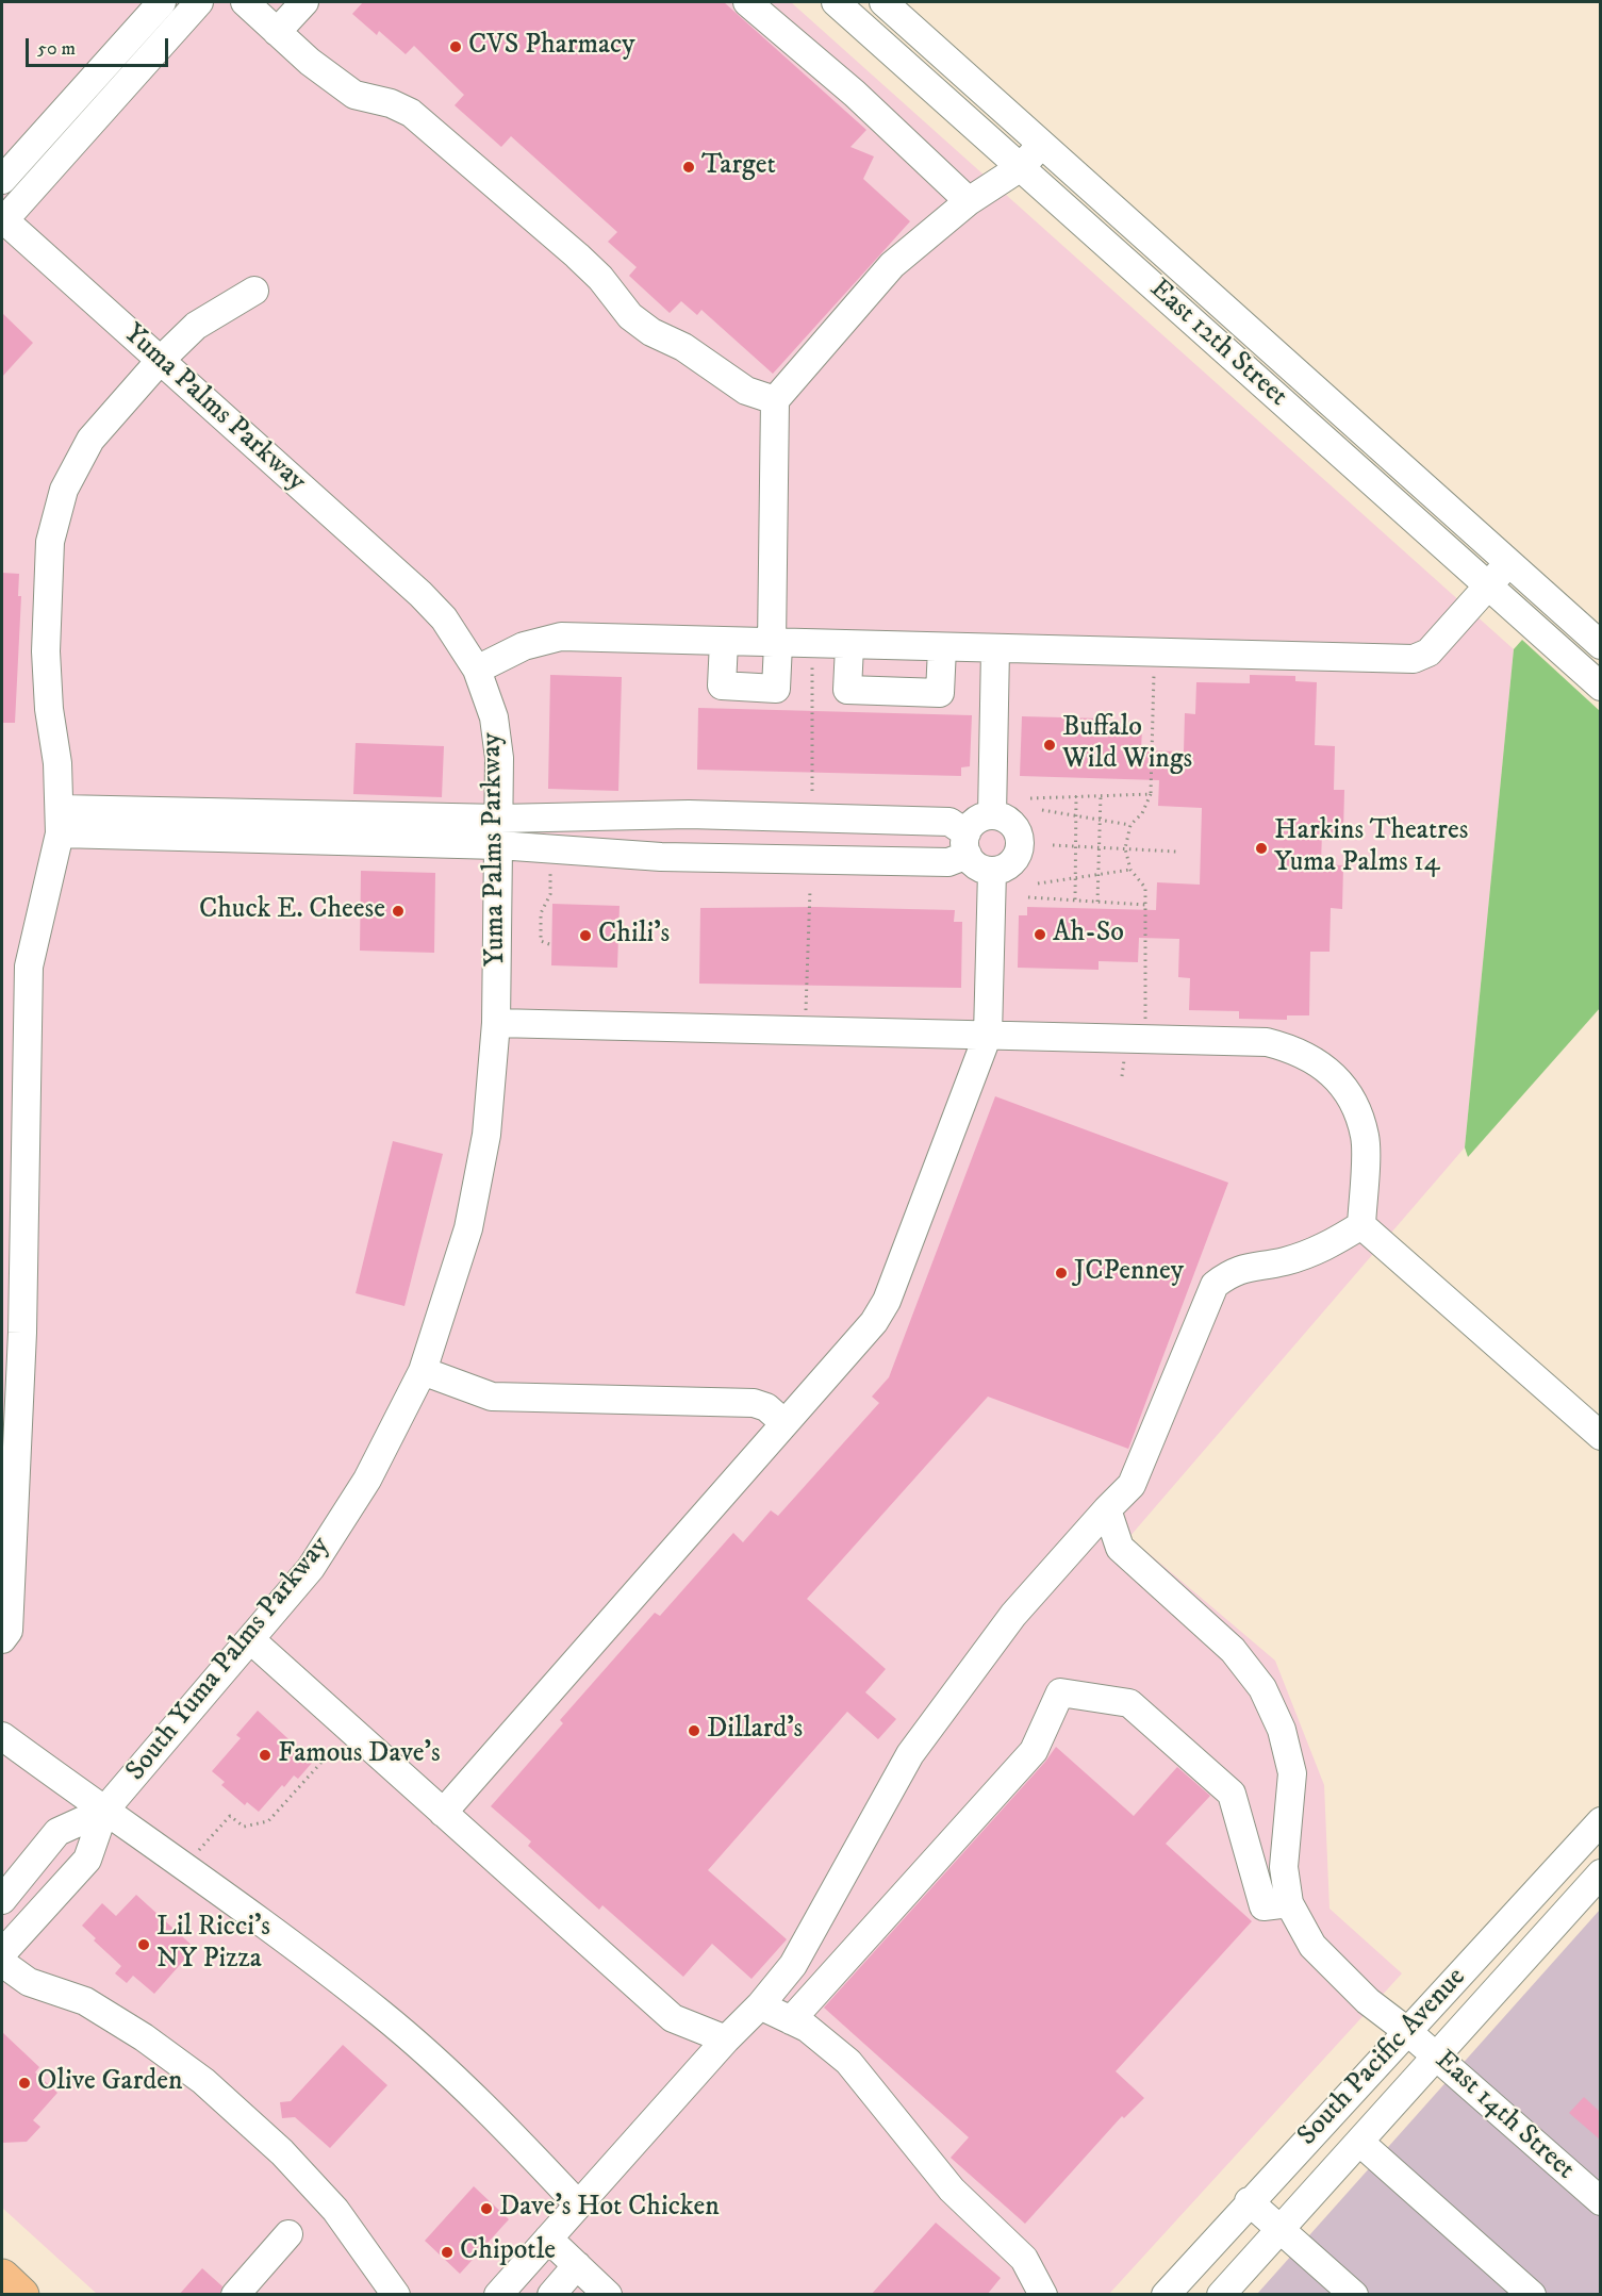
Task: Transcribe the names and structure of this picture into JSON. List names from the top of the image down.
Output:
{
  "streets": {
    "street": [
      "East 12th Street",
      "Yuma Palms Parkway",
      "South Yuma Palms Parkway",
      "South Pacific Avenue",
      "East 14th Street"
    ]
  },
  "crossings": [
    ["Yuma Palms Parkway", "South Yuma Palms Parkway"],
    ["South Pacific Avenue", "East 14th Street"]
  ],
  "places": [
    "CVS Pharmacy",
    "Target",
    "Buffalo Wild Wings",
    "Harkins Theatres Yuma Palms 14",
    "Chuck E. Cheese",
    "Ah-So",
    "Chili's",
    "JCPenney",
    "Dillard's",
    "Famous Dave's",
    "Lil Ricci's NY Pizza",
    "Olive Garden",
    "Dave's Hot Chicken",
    "Chipotle"
  ],
  "scale_bar": "50 m"
}
